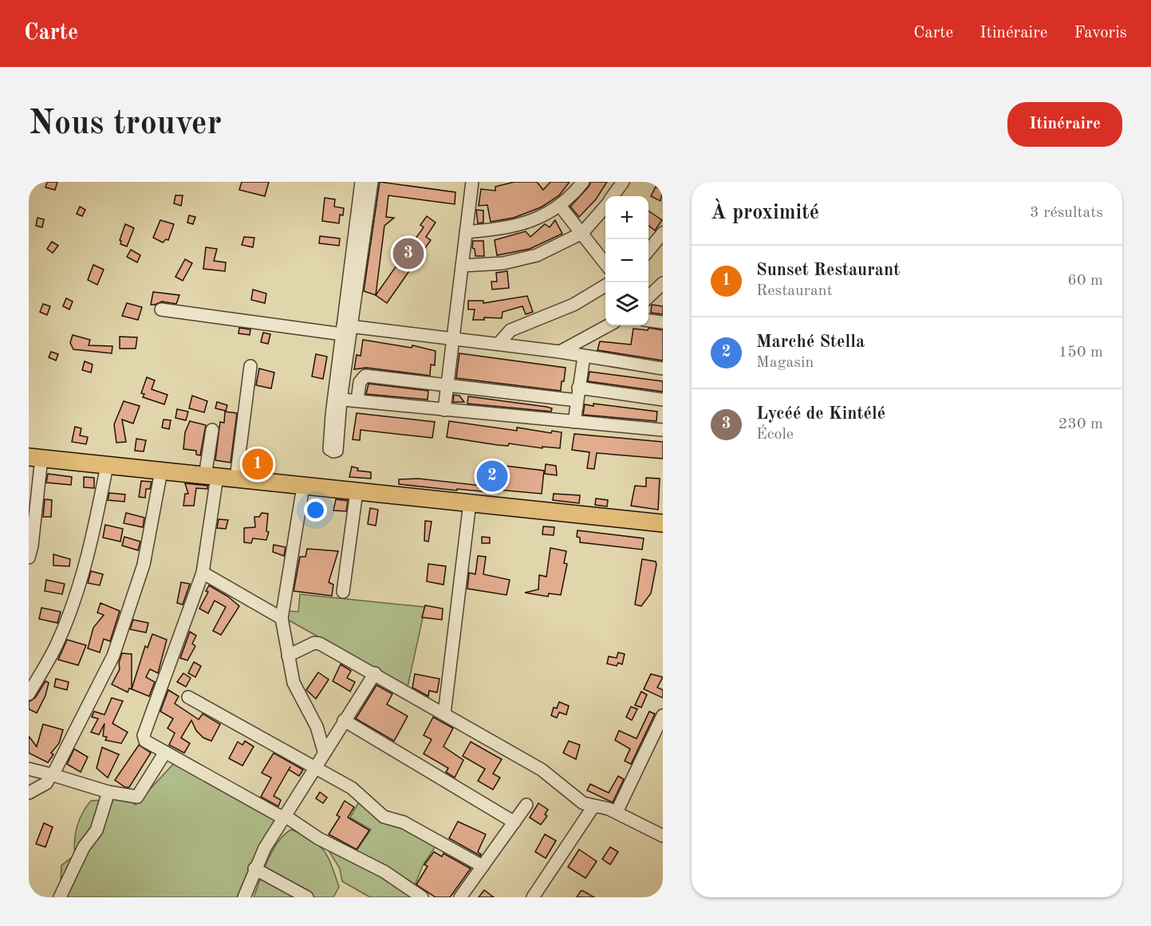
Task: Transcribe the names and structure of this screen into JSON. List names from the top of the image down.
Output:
{
  "page": {
    "header": "Carte",
    "nav": ["Carte", "Itinéraire", "Favoris"],
    "buttons": "Itinéraire",
    "title": "Nous trouver",
    "heading": ["À proximité", "3 résultats"],
    "map_buttons": ["+", "−"],
    "pins": ["3", "1", "2"],
    "list": [
      {
        "mark": "1",
        "name": "Sunset Restaurant",
        "note": "Restaurant",
        "value": "60 m"
      },
      {
        "mark": "2",
        "name": "Marché Stella",
        "note": "Magasin",
        "value": "150 m"
      },
      {
        "mark": "3",
        "name": "Lycéé de Kintélé",
        "note": "École",
        "value": "230 m"
      }
    ]
  }
}
